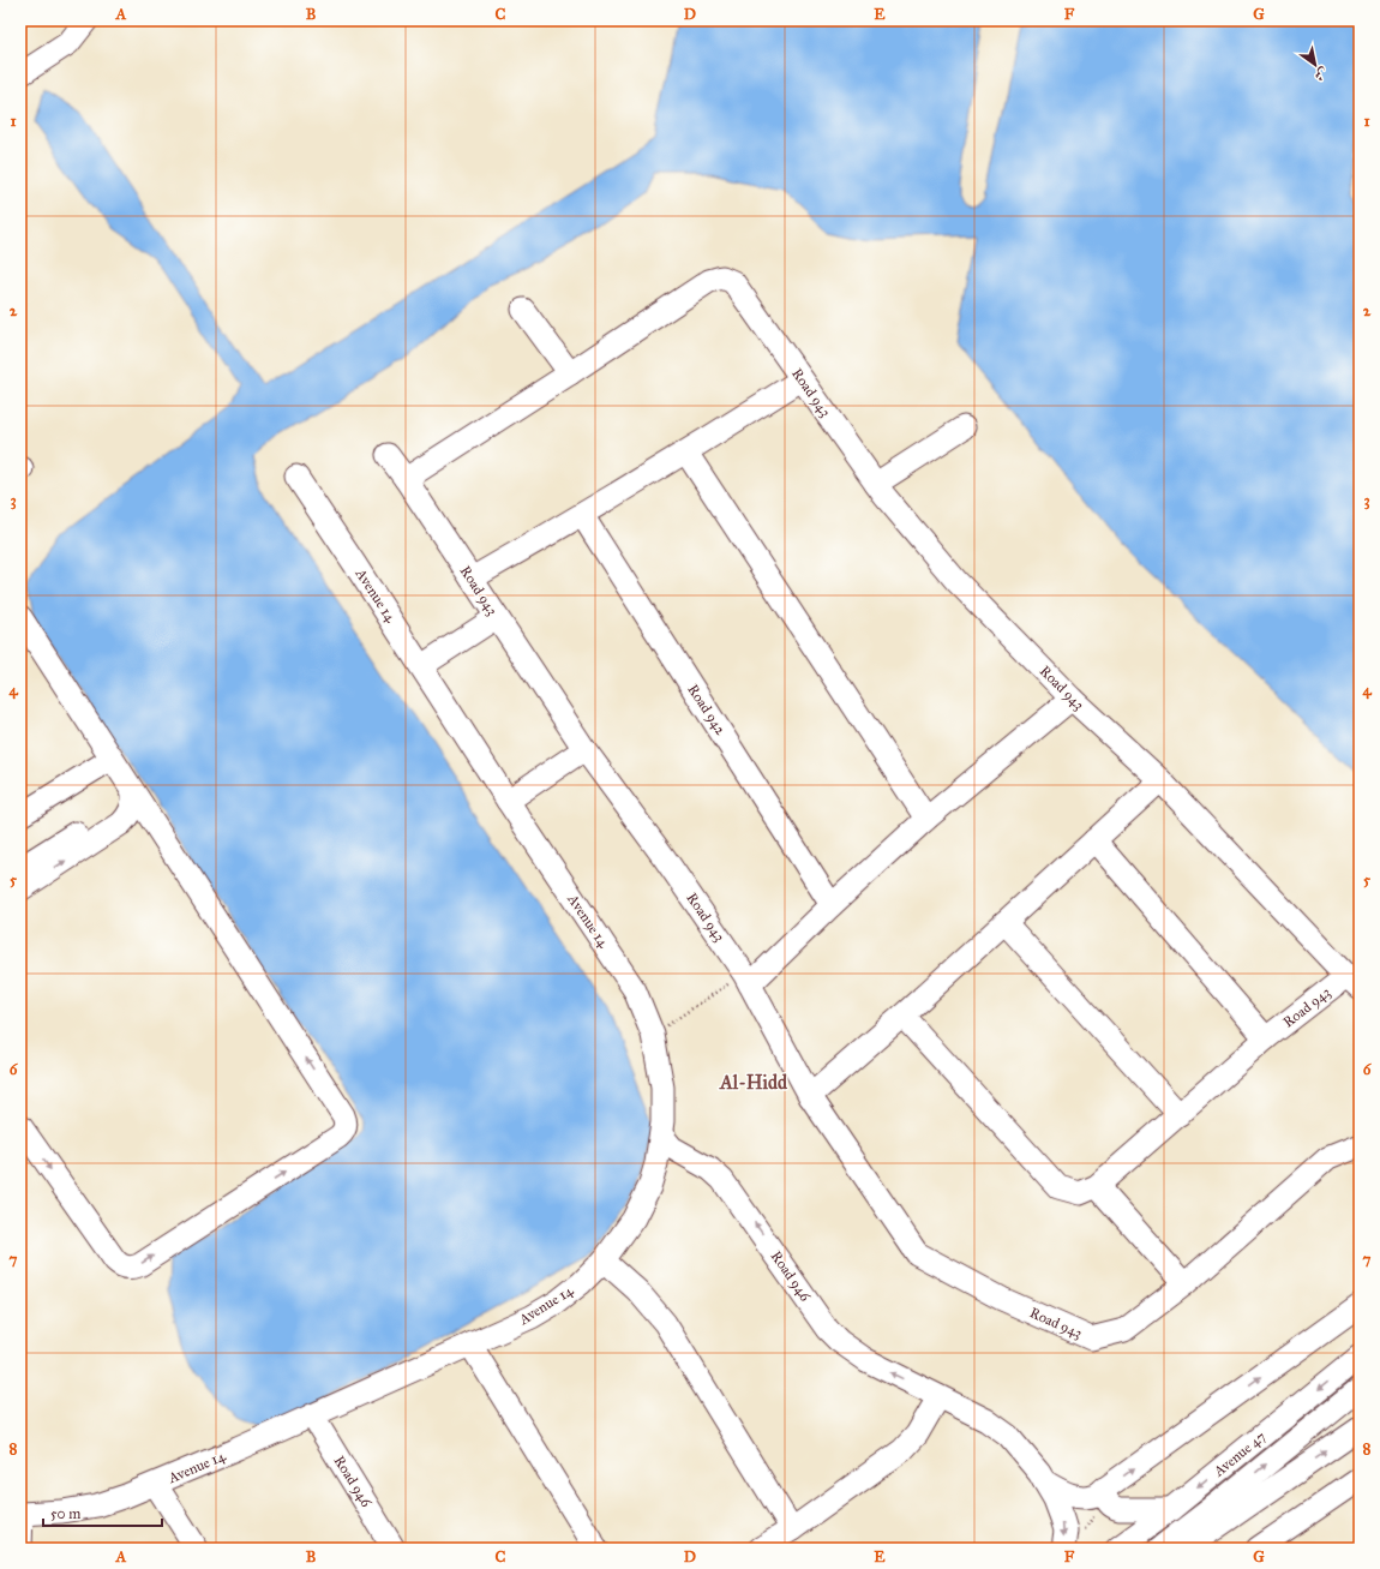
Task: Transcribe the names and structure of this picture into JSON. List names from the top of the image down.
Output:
{
  "streets": {
    "street": [
      "Road 943",
      "Avenue 14",
      "Road 942",
      "Road 946",
      "Avenue 47"
    ]
  },
  "crossings": [
    ["Avenue 14", "Road 946"]
  ],
  "districts": ["Al-Hidd"],
  "scale_bar": "50 m",
  "north": "bottom right",
  "grid": {
    "columns": [
      "A",
      "B",
      "C",
      "D",
      "E",
      "F",
      "G"
    ],
    "rows": [
      "1",
      "2",
      "3",
      "4",
      "5",
      "6",
      "7",
      "8"
    ]
  }
}
